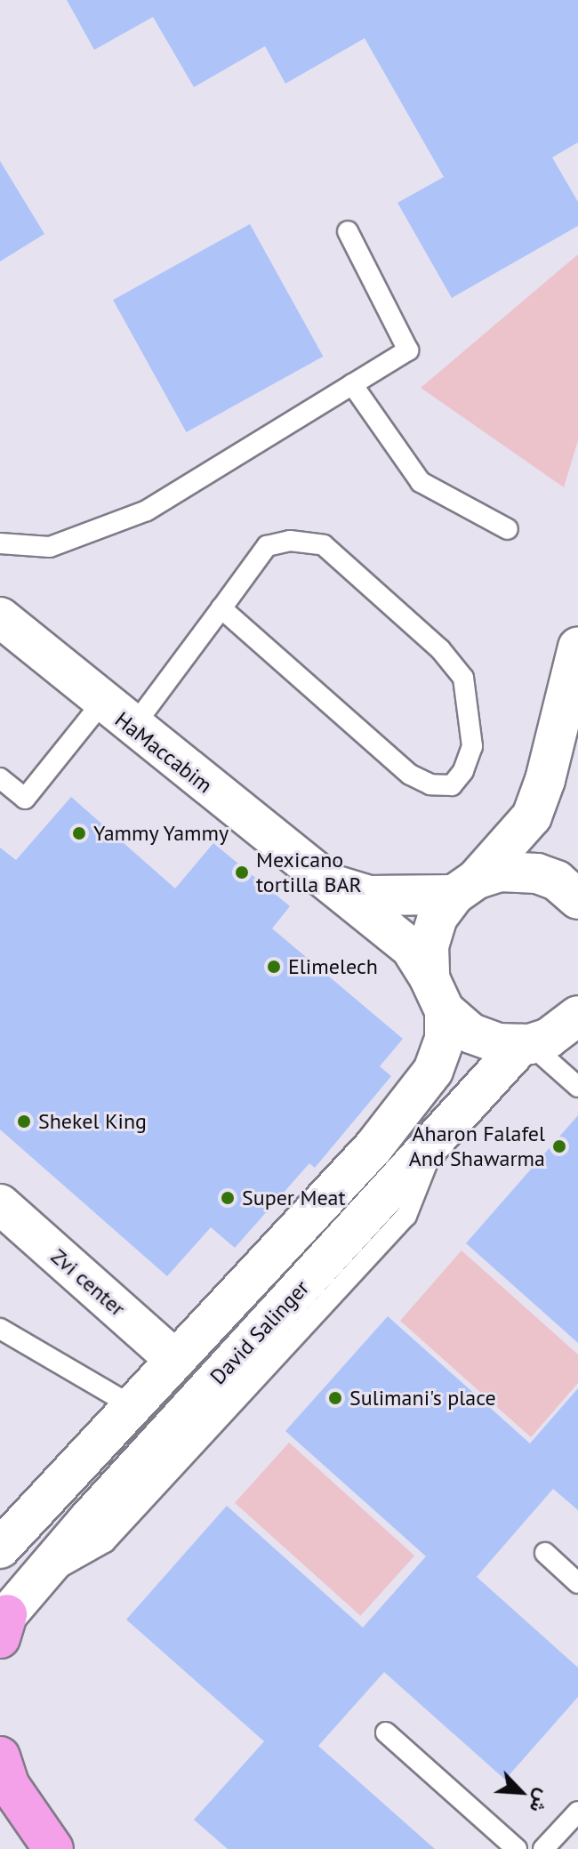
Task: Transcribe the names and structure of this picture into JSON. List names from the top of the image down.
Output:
{
  "streets": {
    "street": ["HaMaccabim", "Zvi center", "David Salinger"]
  },
  "crossings": [
    ["HaMaccabim", "David Salinger"],
    ["Zvi center", "David Salinger"]
  ],
  "places": [
    "Yammy Yammy",
    "Mexicano tortilla BAR",
    "Elimelech",
    "Shekel King",
    "Aharon Falafel And Shawarma",
    "Super Meat",
    "Sulimani's place"
  ],
  "north": "bottom right"
}
